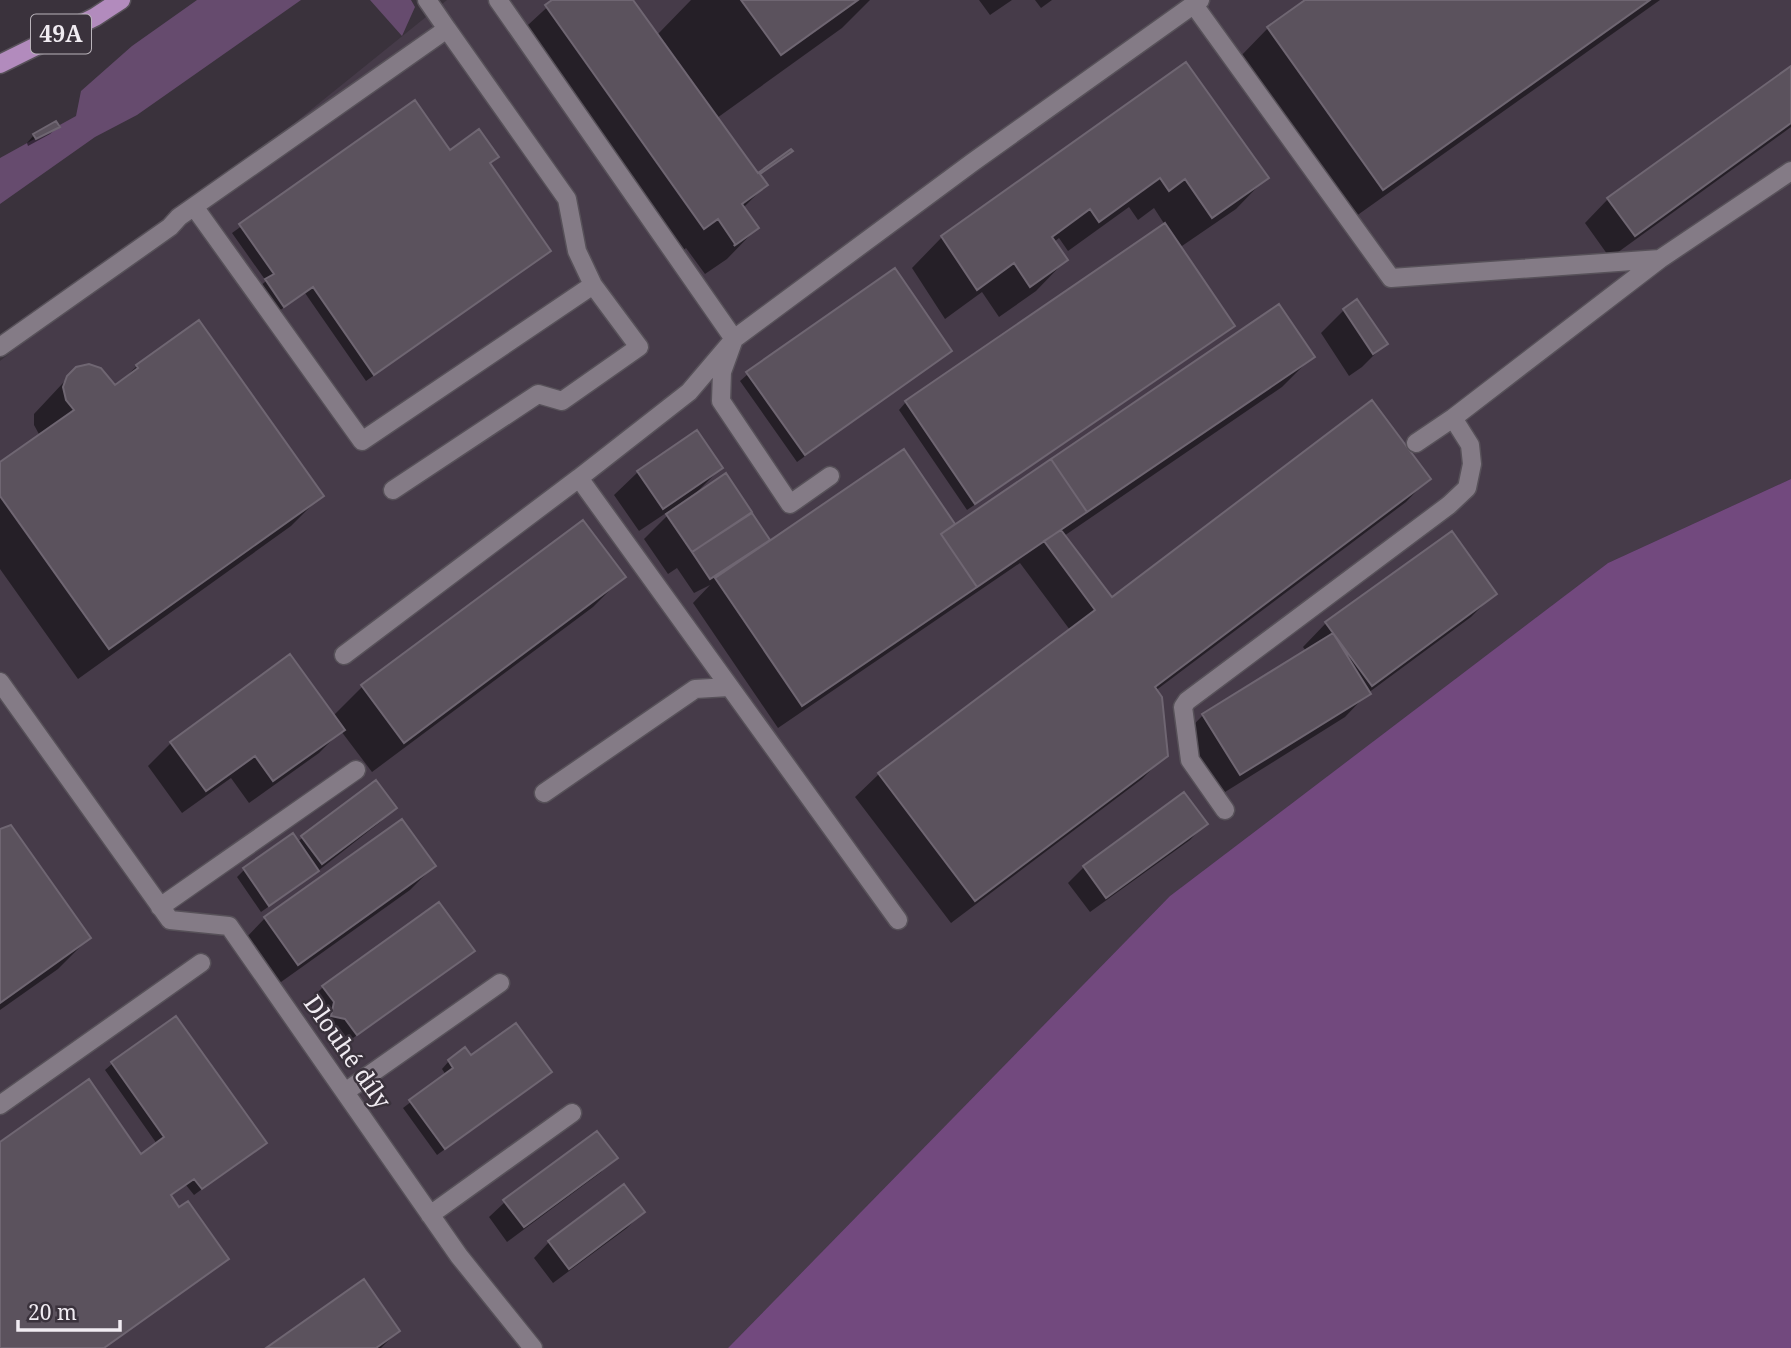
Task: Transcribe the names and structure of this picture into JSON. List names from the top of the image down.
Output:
{
  "streets": {
    "main road": ["49A"],
    "street": ["Dlouhé díly"]
  },
  "scale_bar": "20 m"
}
